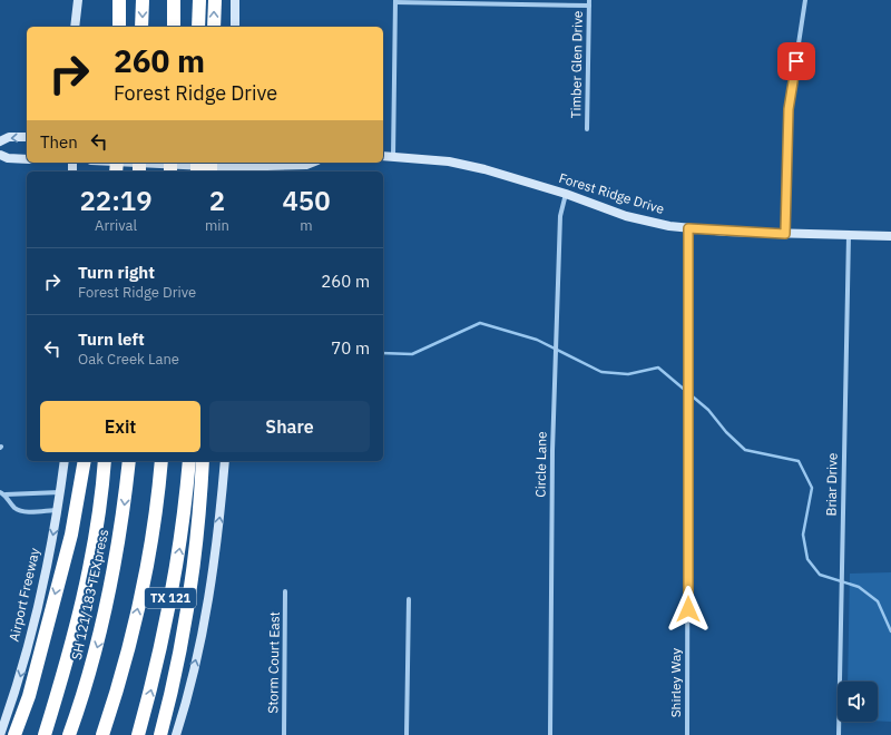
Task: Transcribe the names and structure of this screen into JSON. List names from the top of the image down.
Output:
{
  "streets": {
    "highway": ["SH 121/183 TEXpress", "TX 121"],
    "main road": ["Forest Ridge Drive", "Airport Freeway"],
    "street": [
      "Timber Glen Drive",
      "Circle Lane",
      "Briar Drive",
      "Storm Court East",
      "Shirley Way"
    ]
  },
  "crossings": [
    ["Forest Ridge Drive", "Circle Lane"],
    ["Forest Ridge Drive", "Briar Drive"],
    ["Forest Ridge Drive", "Shirley Way"]
  ],
  "one_way": ["Airport Freeway"],
  "page": {
    "turn": ["260 m", "Forest Ridge Drive"],
    "then": "Then",
    "eta": [
      "22:19",
      "Arrival",
      "2",
      "min",
      "450",
      "m"
    ],
    "list": [
      {
        "name": "Turn right",
        "note": "Forest Ridge Drive",
        "value": "260 m"
      },
      {
        "name": "Turn left",
        "note": "Oak Creek Lane",
        "value": "70 m"
      }
    ],
    "buttons": ["Exit", "Share"]
  }
}
